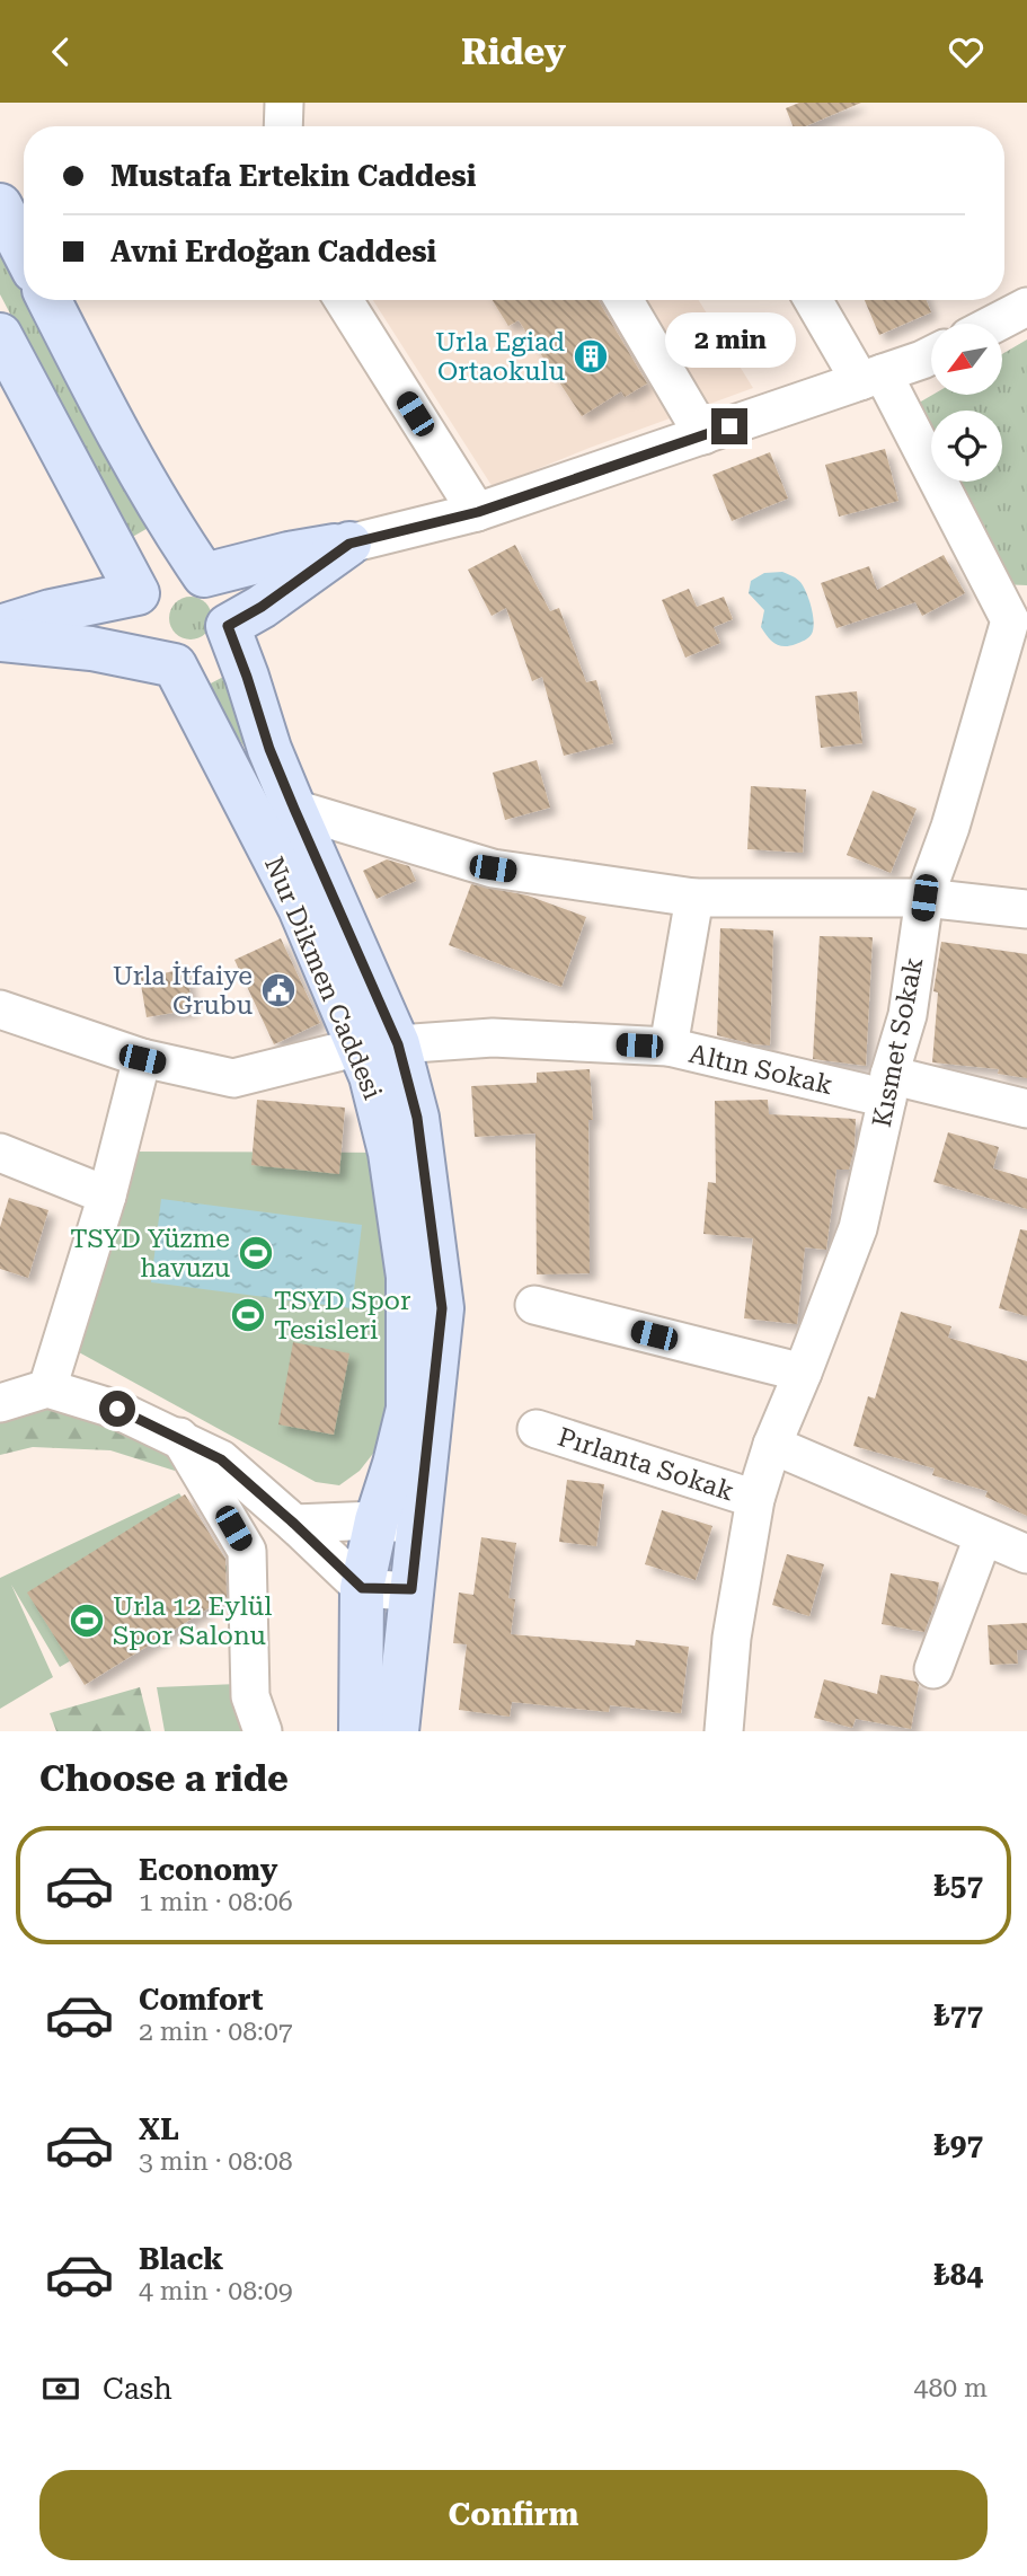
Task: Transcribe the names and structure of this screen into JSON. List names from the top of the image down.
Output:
{
  "streets": {
    "main road": ["Nur Dikmen Caddesi"],
    "street": ["Kısmet Sokak", "Altın Sokak", "Pırlanta Sokak"]
  },
  "crossings": [
    ["Nur Dikmen Caddesi", "Altın Sokak"],
    ["Kısmet Sokak", "Altın Sokak"],
    ["Kısmet Sokak", "Pırlanta Sokak"]
  ],
  "places": {
    "building": ["Urla Egiad Ortaokulu"],
    "public building": ["Urla İtfaiye Grubu"],
    "sports": ["TSYD Yüzme havuzu", "TSYD Spor Tesisleri", "Urla 12 Eylül Spor Salonu"]
  },
  "north": "bottom left",
  "page": {
    "header": "Ridey",
    "banner": ["Mustafa Ertekin Caddesi", "Avni Erdoğan Caddesi"],
    "bubble": "2 min",
    "heading": "Choose a ride",
    "list": [
      {
        "name": "Economy",
        "note": "1 min · 08:06",
        "value": "₺57"
      },
      {
        "name": "Comfort",
        "note": "2 min · 08:07",
        "value": "₺77"
      },
      {
        "name": "XL",
        "note": "3 min · 08:08",
        "value": "₺97"
      },
      {
        "name": "Black",
        "note": "4 min · 08:09",
        "value": "₺84"
      }
    ],
    "pay": ["Cash", "480 m"],
    "buttons": "Confirm"
  }
}
